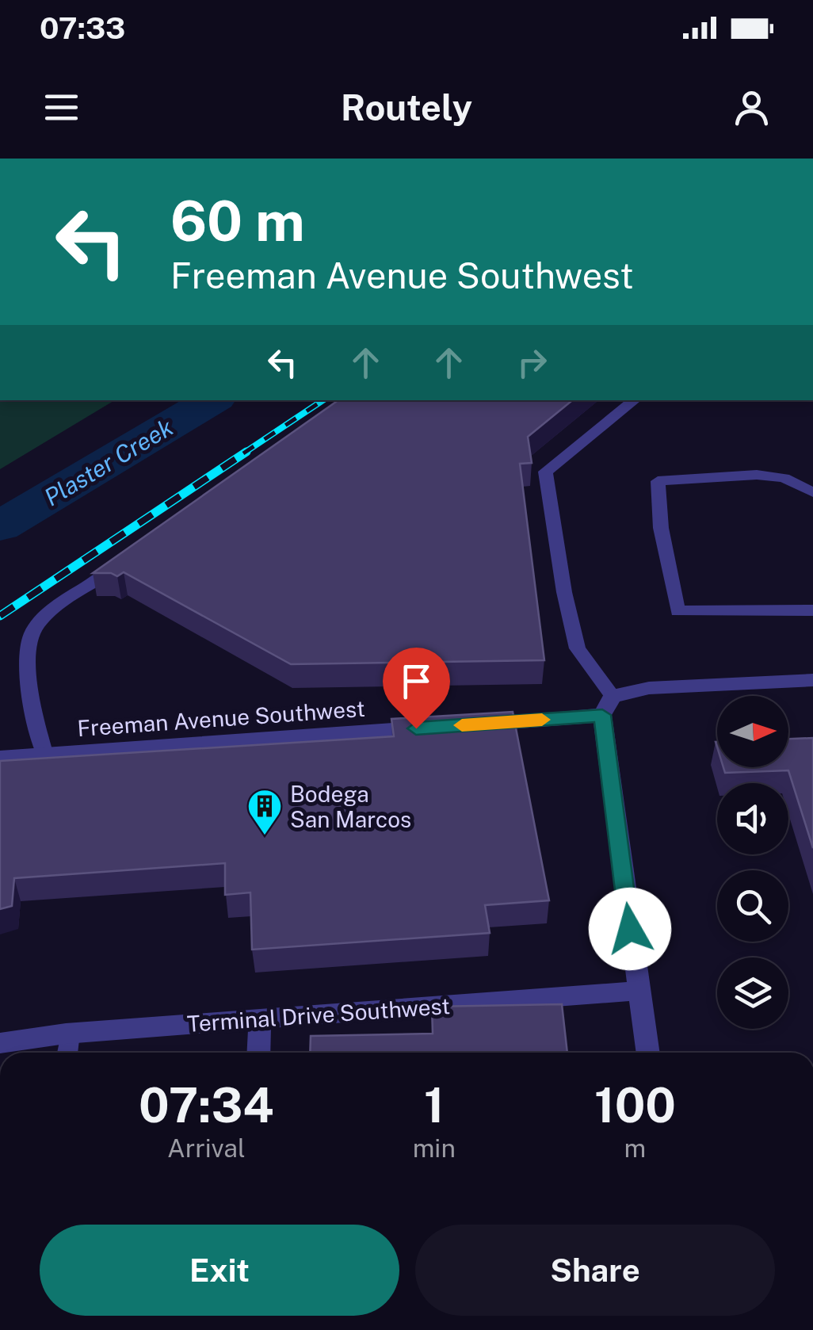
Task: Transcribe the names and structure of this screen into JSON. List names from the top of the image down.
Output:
{
  "streets": {
    "street": ["Freeman Avenue Southwest", "Terminal Drive Southwest"]
  },
  "water": ["Plaster Creek"],
  "places": {
    "building": ["Bodega San Marcos"]
  },
  "north": "right",
  "page": {
    "status": "07:33",
    "header": "Routely",
    "turn": ["60 m", "Freeman Avenue Southwest"],
    "eta": [
      "07:34",
      "Arrival",
      "1",
      "min",
      "100",
      "m"
    ],
    "buttons": ["Exit", "Share"]
  }
}
